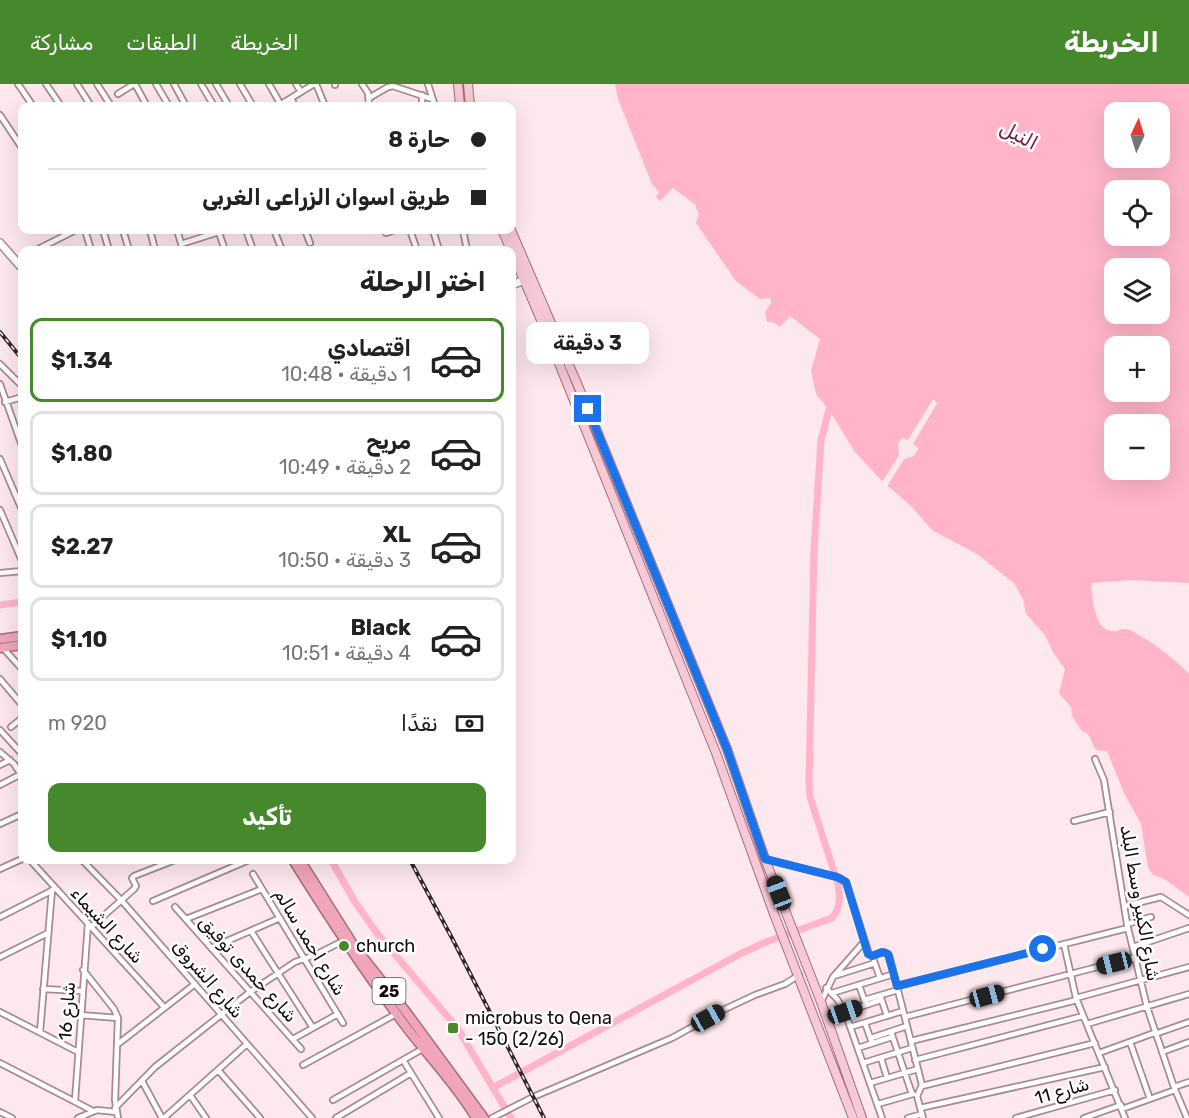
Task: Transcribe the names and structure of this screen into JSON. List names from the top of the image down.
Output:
{
  "streets": {
    "highway": ["25"],
    "street": [
      "شارع الكبير وسط البلد",
      "شارع الشيماء",
      "شارع احمد سالم",
      "شارع حمدى توفيق",
      "شارع الشروق",
      "شارع 16",
      "شارع 11"
    ]
  },
  "crossings": [
    ["شارع الشيماء", "شارع 16"]
  ],
  "water": ["النيل"],
  "places": {
    "other": ["church"],
    "transit": ["microbus to Qena - 150 (2/26)"]
  },
  "north": "top",
  "page": {
    "header": "الخريطة",
    "nav": ["الخريطة", "الطبقات", "مشاركة"],
    "map_buttons": ["+", "−"],
    "banner": ["حارة 8", "طريق اسوان الزراعى الغربى"],
    "heading": "اختر الرحلة",
    "list": [
      {
        "name": "اقتصادي",
        "note": "1 دقيقة · 10:48",
        "value": "$1.34"
      },
      {
        "name": "مريح",
        "note": "2 دقيقة · 10:49",
        "value": "$1.80"
      },
      {
        "name": "XL",
        "note": "3 دقيقة · 10:50",
        "value": "$2.27"
      },
      {
        "name": "Black",
        "note": "4 دقيقة · 10:51",
        "value": "$1.10"
      }
    ],
    "bubble": "3 دقيقة",
    "pay": ["نقدًا", "920 m"],
    "buttons": "تأكيد"
  }
}
